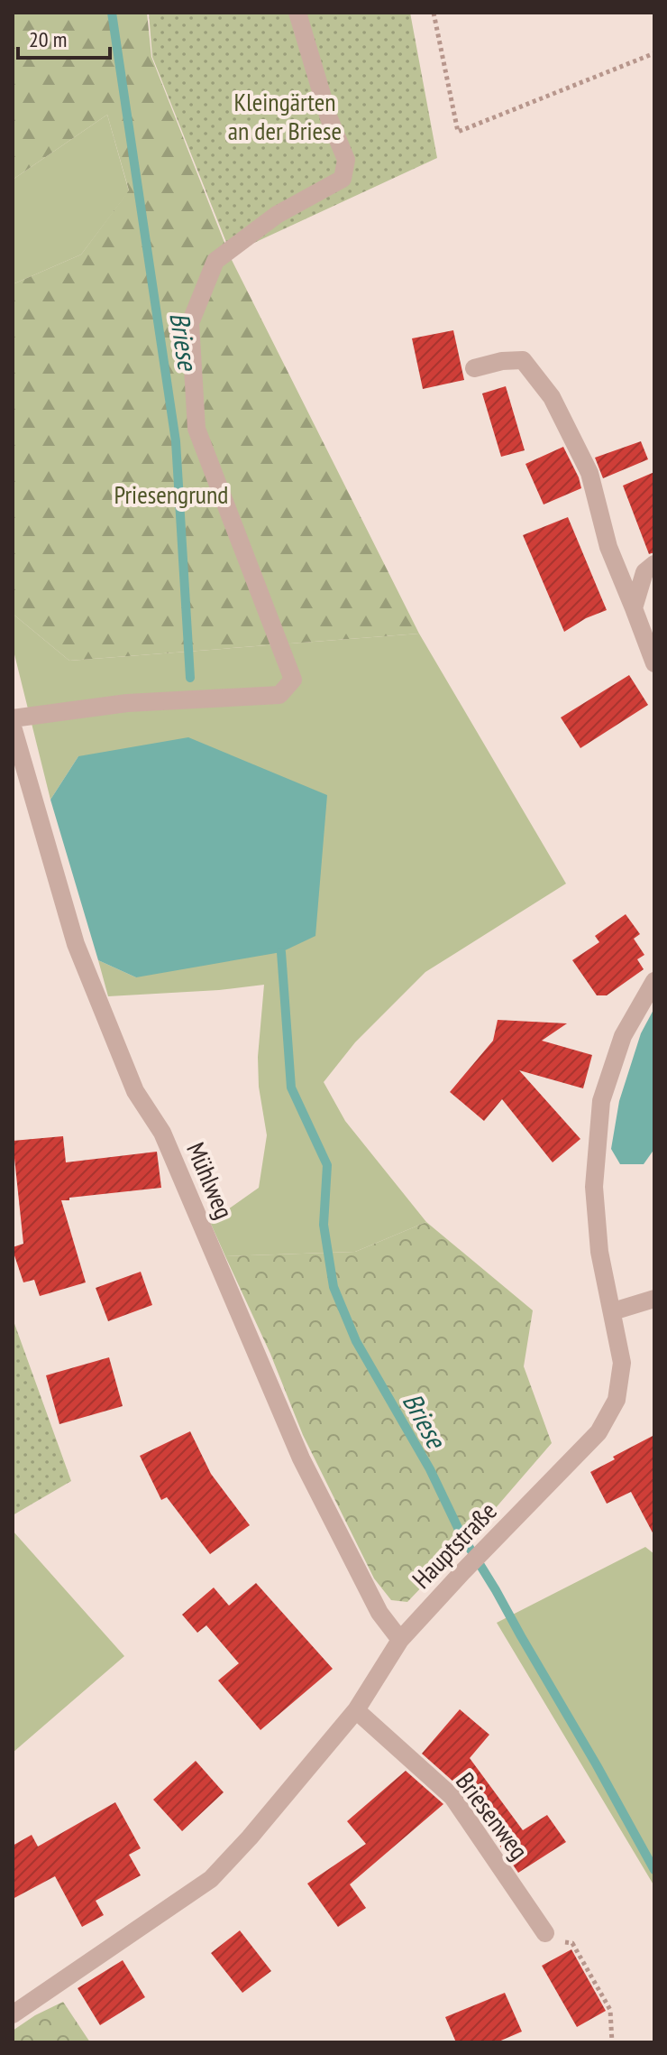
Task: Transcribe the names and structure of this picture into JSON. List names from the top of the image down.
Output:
{
  "streets": {
    "street": ["Mühlweg", "Hauptstraße", "Briesenweg"]
  },
  "crossings": [
    ["Mühlweg", "Hauptstraße"],
    ["Hauptstraße", "Briesenweg"]
  ],
  "water": ["Briese"],
  "parks": ["Kleingärten an der Briese", "Priesengrund"],
  "scale_bar": "20 m"
}
